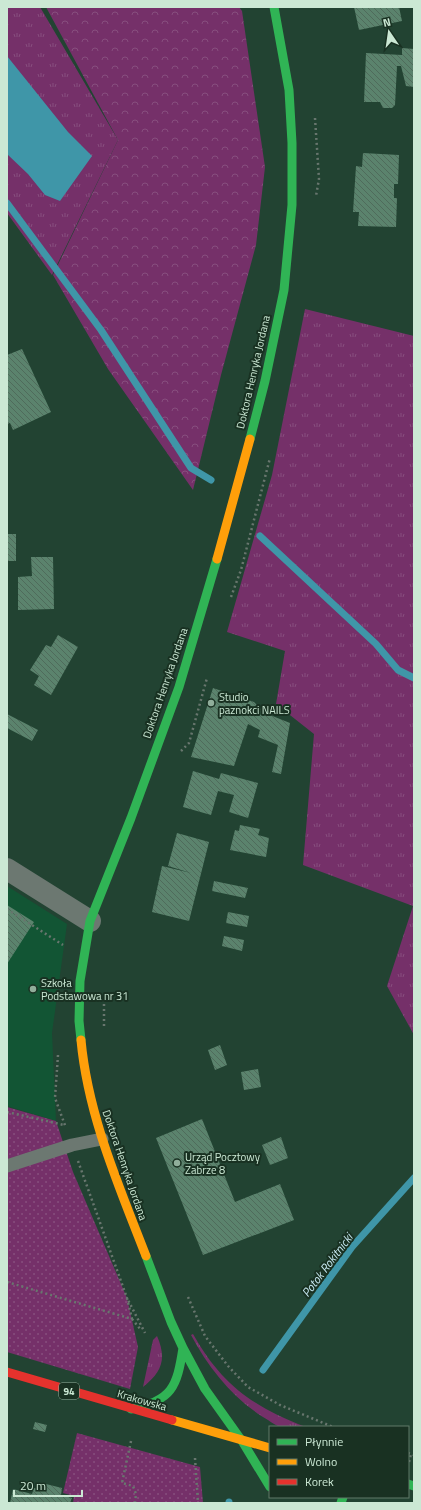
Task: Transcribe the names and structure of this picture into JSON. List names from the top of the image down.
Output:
{
  "streets": {
    "street": ["Doktora Henryka Jordana", "94", "Krakowska"]
  },
  "crossings": [
    ["Doktora Henryka Jordana", "Krakowska"]
  ],
  "water": ["Potok Rokitnicki"],
  "places": ["Studio paznokci NAILS", "Szkoła Podstawowa nr 31", "Urząd Pocztowy Zabrze 8"],
  "legend": ["Płynnie", "Wolno", "Korek"],
  "scale_bar": "20 m",
  "north": "top"
}
